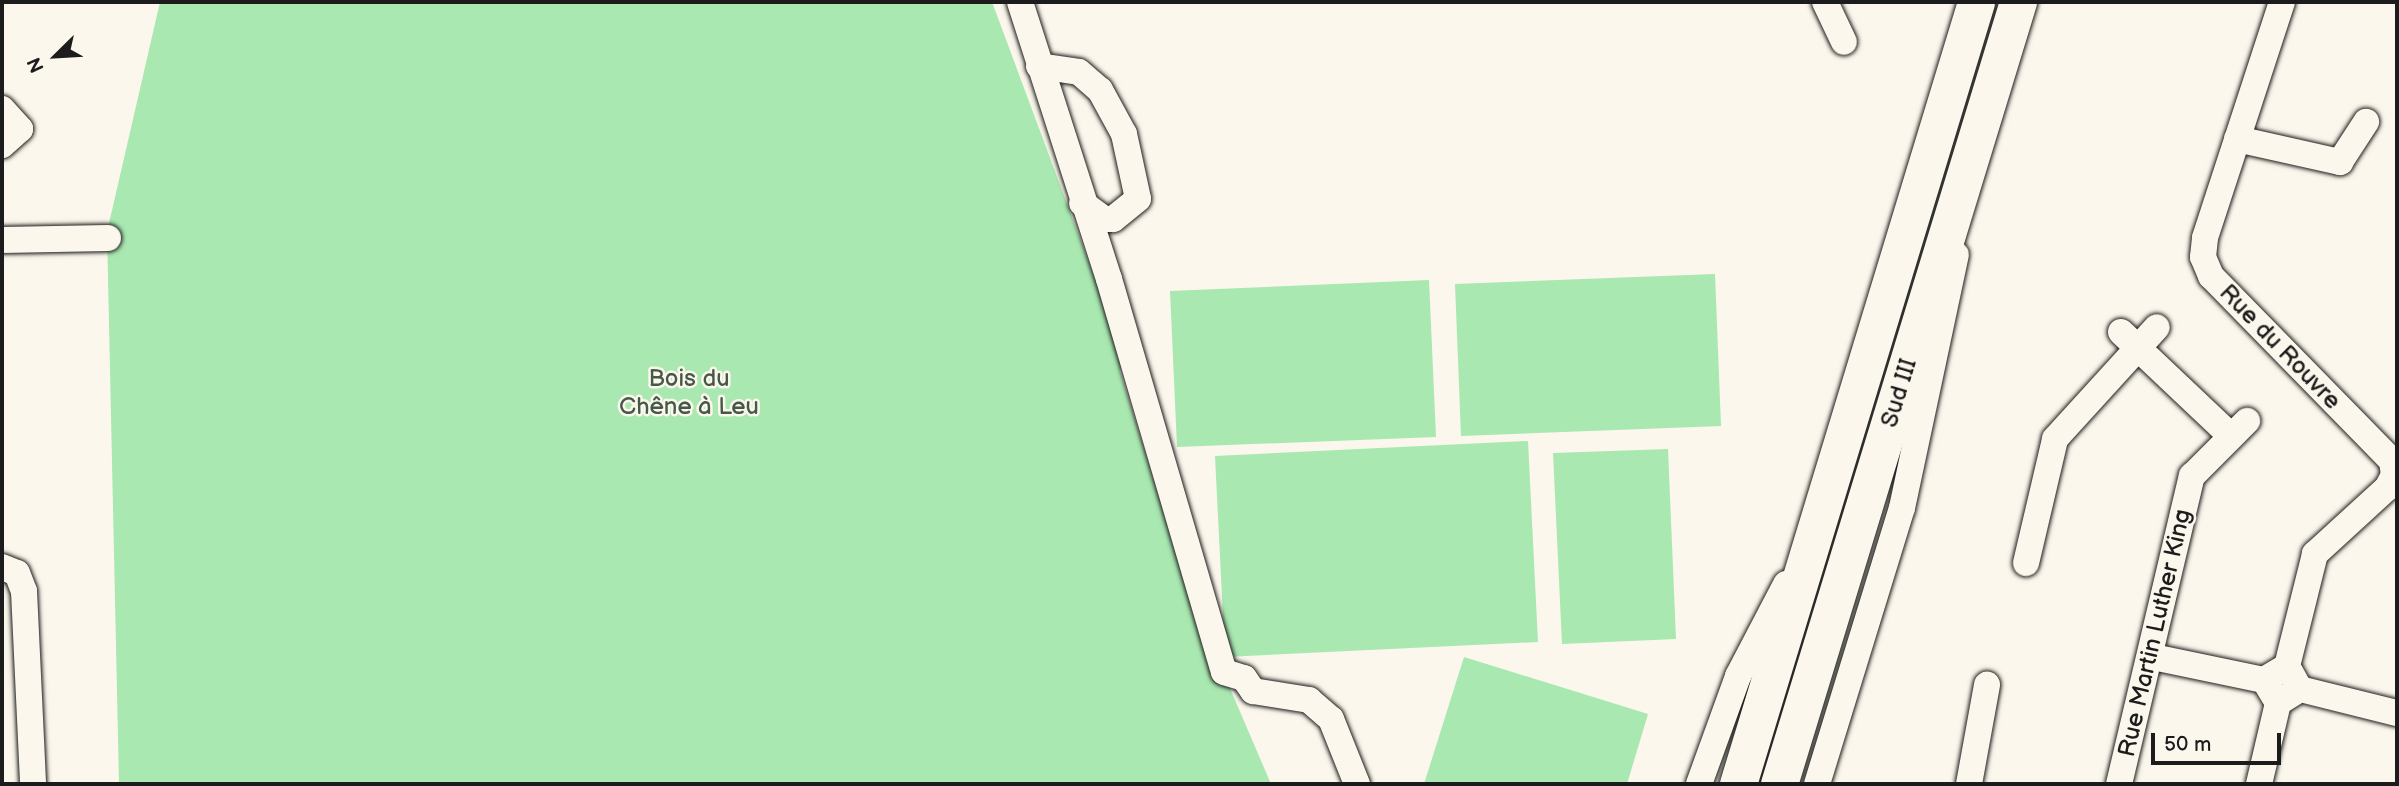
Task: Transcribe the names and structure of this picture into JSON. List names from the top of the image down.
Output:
{
  "streets": {
    "highway": ["Sud III"],
    "street": ["Rue du Rouvre", "Rue Martin Luther King"]
  },
  "parks": ["Bois du Chêne à Leu"],
  "scale_bar": "50 m",
  "north": "bottom left"
}
